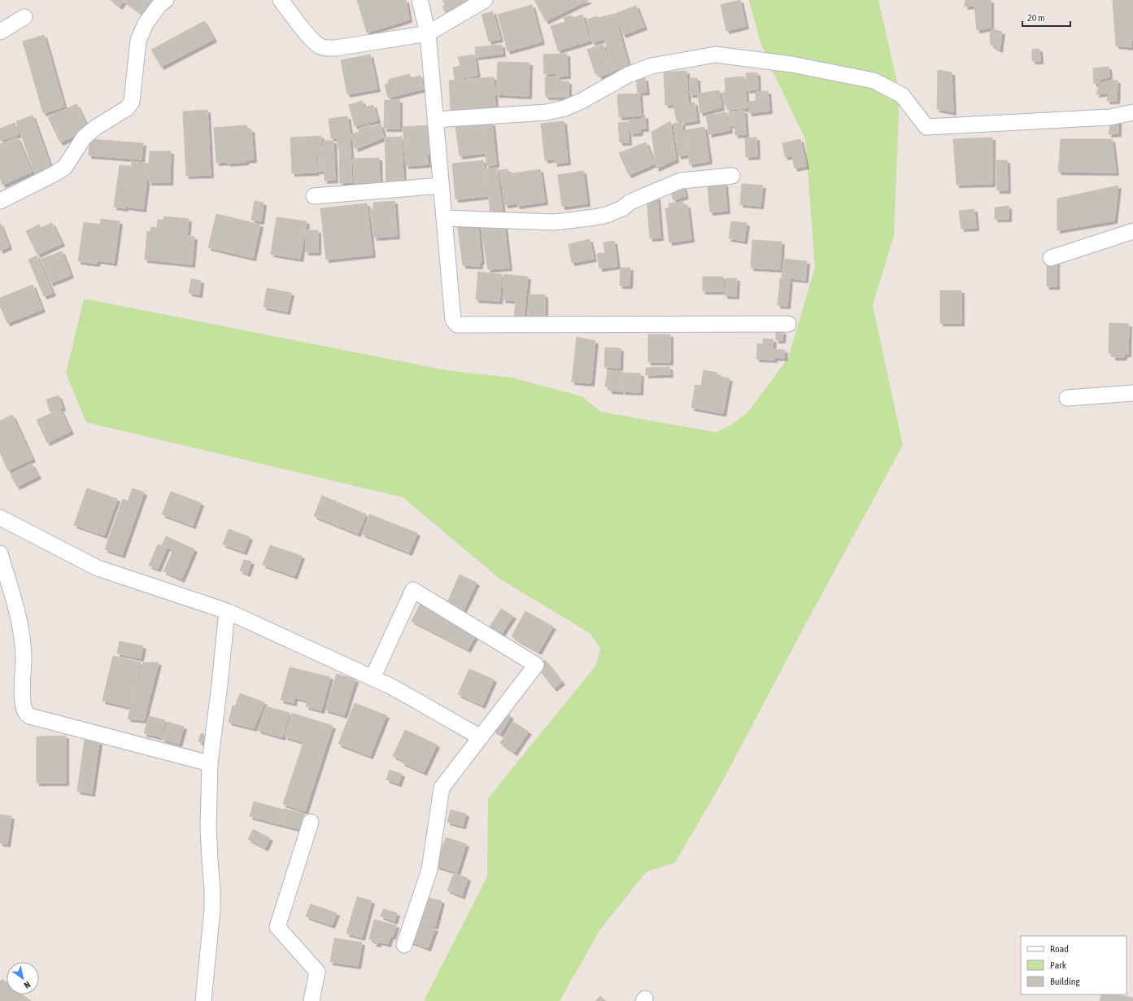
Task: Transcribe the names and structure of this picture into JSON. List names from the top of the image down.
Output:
{
  "legend": ["Road", "Park", "Building"],
  "scale_bar": "20 m",
  "north": "bottom right"
}
